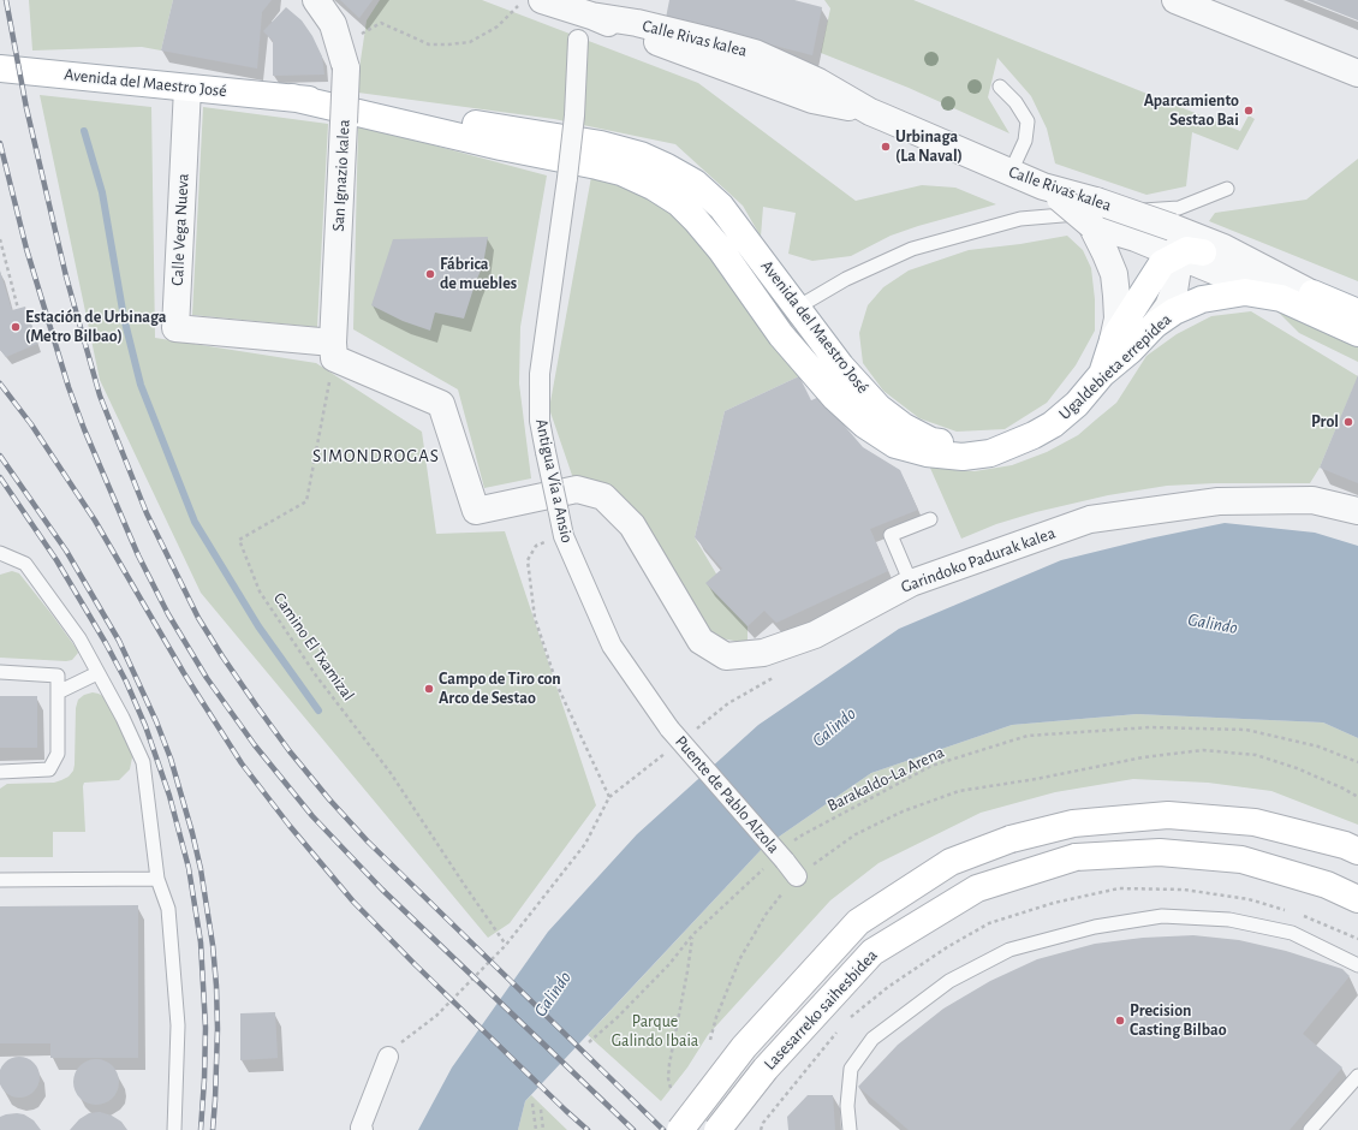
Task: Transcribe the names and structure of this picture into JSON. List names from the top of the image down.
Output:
{
  "streets": {
    "main road": ["Avenida del Maestro José", "Ugaldebieta errepidea", "Lasesarreko saihesbidea"],
    "street": [
      "Calle Rivas kalea",
      "San Ignazio kalea",
      "Calle Vega Nueva",
      "Antigua Vía a Ansio",
      "Garindoko Padurak kalea",
      "Puente de Pablo Alzola"
    ],
    "path": ["Camino El Txamizal", "Barakaldo-La Arena"]
  },
  "crossings": [
    ["Calle Rivas kalea", "Ugaldebieta errepidea"],
    ["Avenida del Maestro José", "Calle Vega Nueva"],
    ["Avenida del Maestro José", "Ugaldebieta errepidea"],
    ["San Ignazio kalea", "Calle Vega Nueva"],
    ["San Ignazio kalea", "Camino El Txamizal"],
    ["Calle Vega Nueva", "Garindoko Padurak kalea"],
    ["Calle Vega Nueva", "Camino El Txamizal"],
    ["Antigua Vía a Ansio", "Puente de Pablo Alzola"]
  ],
  "districts": ["SIMONDROGAS"],
  "water": ["Galindo"],
  "parks": ["Parque Galindo Ibaia"],
  "places": [
    "Aparcamiento Sestao Bai",
    "Urbinaga (La Naval)",
    "Fábrica de muebles",
    "Estación de Urbinaga (Metro Bilbao)",
    "Prol",
    "Campo de Tiro con Arco de Sestao",
    "Precision Casting Bilbao"
  ]
}
